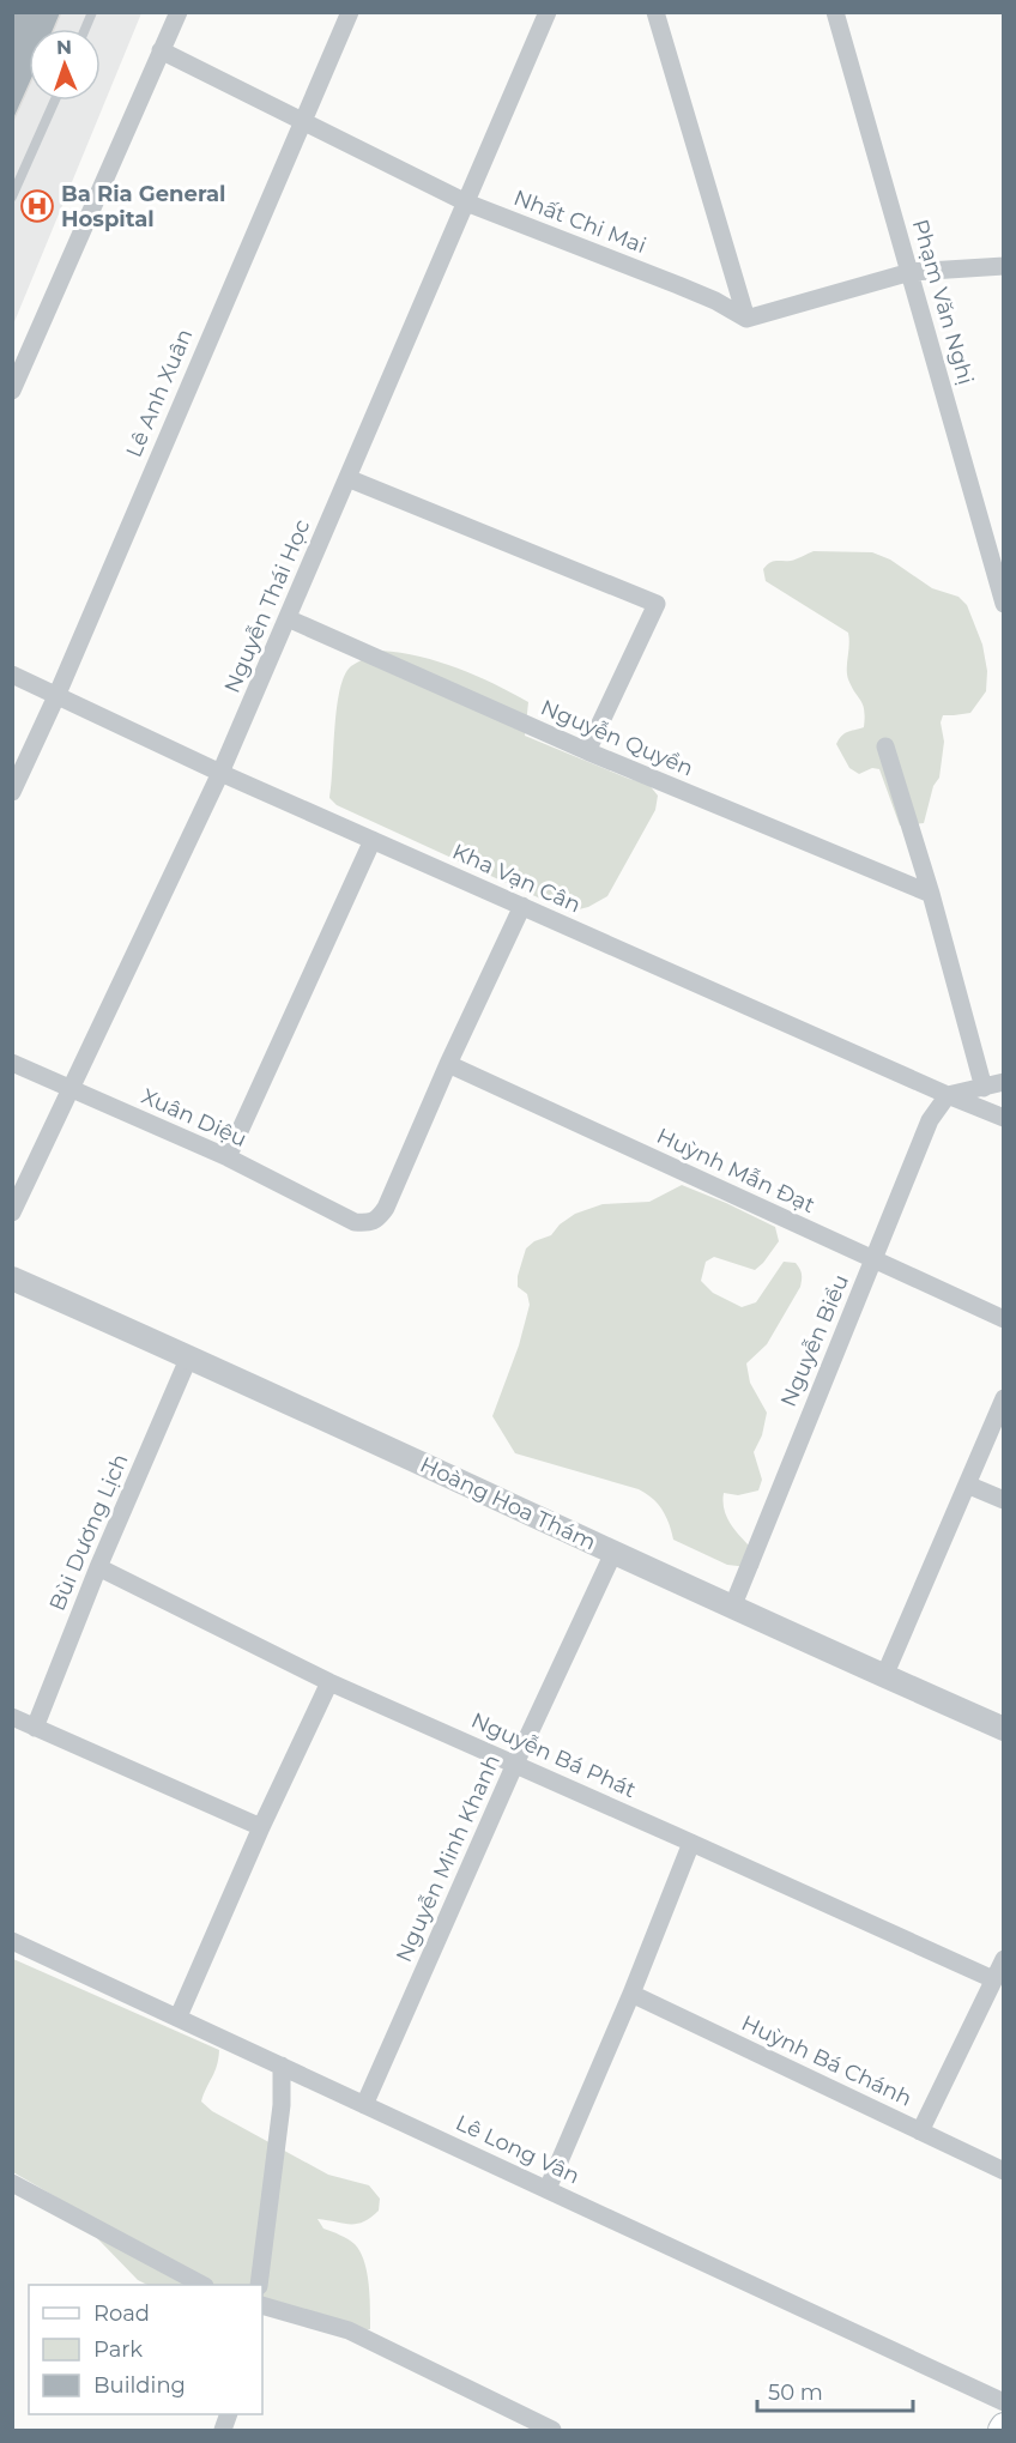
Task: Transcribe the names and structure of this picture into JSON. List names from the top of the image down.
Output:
{
  "streets": {
    "street": [
      "Nhất Chi Mai",
      "Phạm Văn Nghị",
      "Lê Anh Xuân",
      "Nguyễn Thái Học",
      "Nguyễn Quyền",
      "Kha Vạn Cân",
      "Xuân Diệu",
      "Huỳnh Mẫn Đạt",
      "Nguyễn Biểu",
      "Hoàng Hoa Thám",
      "Bùi Dương Lịch",
      "Nguyễn Bá Phát",
      "Nguyễn Minh Khanh",
      "Huỳnh Bá Chánh",
      "Lê Long Vân"
    ]
  },
  "crossings": [
    ["Nhất Chi Mai", "Lê Anh Xuân"],
    ["Nhất Chi Mai", "Nguyễn Thái Học"],
    ["Lê Anh Xuân", "Kha Vạn Cân"],
    ["Nguyễn Thái Học", "Nguyễn Quyền"],
    ["Nguyễn Thái Học", "Kha Vạn Cân"],
    ["Nguyễn Thái Học", "Xuân Diệu"],
    ["Kha Vạn Cân", "Nguyễn Biểu"],
    ["Xuân Diệu", "Huỳnh Mẫn Đạt"],
    ["Huỳnh Mẫn Đạt", "Nguyễn Biểu"],
    ["Nguyễn Biểu", "Hoàng Hoa Thám"],
    ["Hoàng Hoa Thám", "Bùi Dương Lịch"],
    ["Hoàng Hoa Thám", "Nguyễn Minh Khanh"],
    ["Bùi Dương Lịch", "Nguyễn Bá Phát"],
    ["Nguyễn Bá Phát", "Nguyễn Minh Khanh"],
    ["Nguyễn Minh Khanh", "Lê Long Vân"]
  ],
  "places": {
    "hospital": ["Ba Ria General Hospital"]
  },
  "legend": ["Road", "Park", "Building"],
  "scale_bar": "50 m",
  "north": "top"
}
